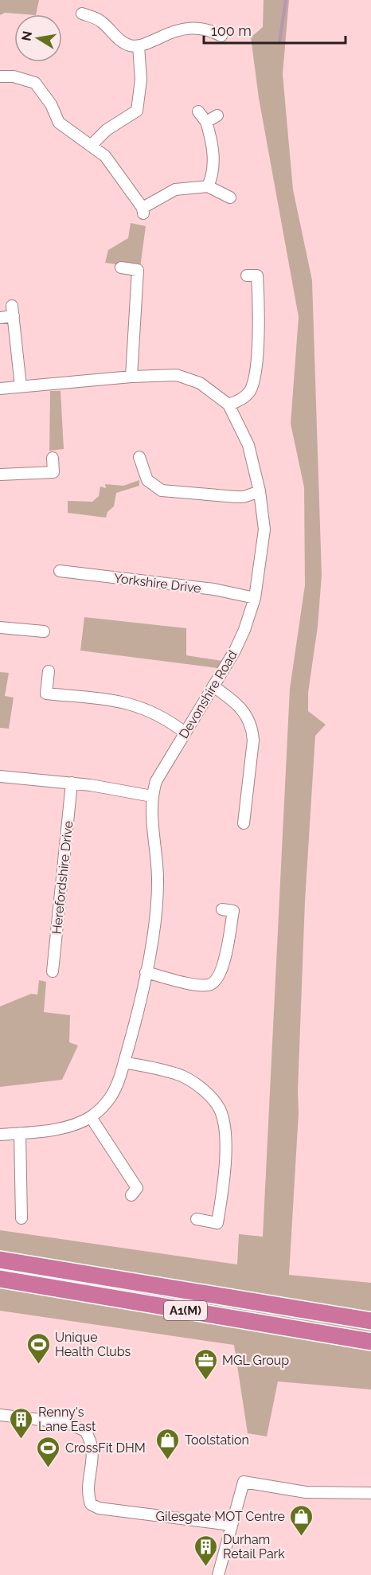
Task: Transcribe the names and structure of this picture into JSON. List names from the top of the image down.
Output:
{
  "streets": {
    "highway": ["A1(M)"],
    "street": ["Yorkshire Drive", "Devonshire Road", "Herefordshire Drive"]
  },
  "crossings": [
    ["Yorkshire Drive", "Devonshire Road"]
  ],
  "places": {
    "sports": ["Unique Health Clubs", "CrossFit DHM"],
    "office": ["MGL Group"],
    "building": ["Renny's Lane East", "Durham Retail Park"],
    "shop": ["Toolstation", "Gilesgate MOT Centre"]
  },
  "scale_bar": "100 m",
  "north": "left"
}
